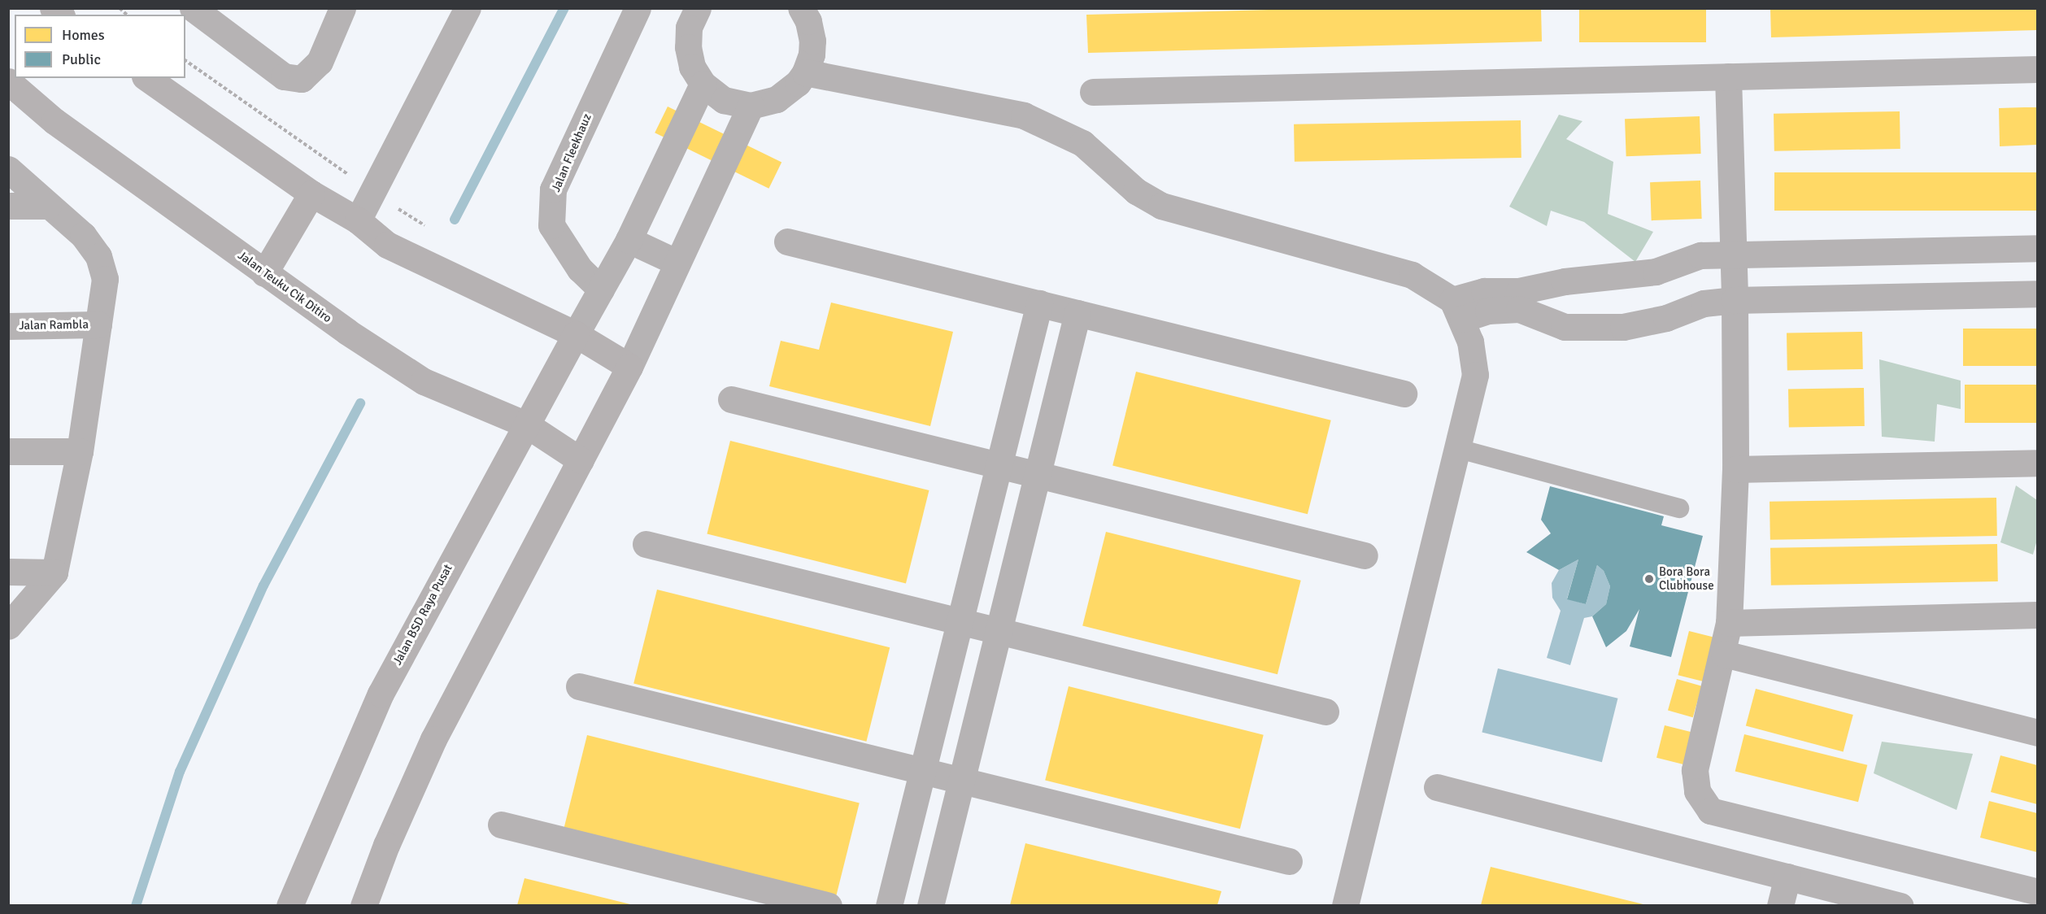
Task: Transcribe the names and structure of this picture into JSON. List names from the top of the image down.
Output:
{
  "streets": {
    "main road": ["Jalan Teuku Cik Ditiro", "Jalan BSD Raya Pusat"],
    "street": ["Jalan Fleekhauz", "Jalan Rambla"]
  },
  "crossings": [
    ["Jalan Teuku Cik Ditiro", "Jalan BSD Raya Pusat"]
  ],
  "places": ["Bora Bora Clubhouse"],
  "legend": ["Homes", "Public"]
}
